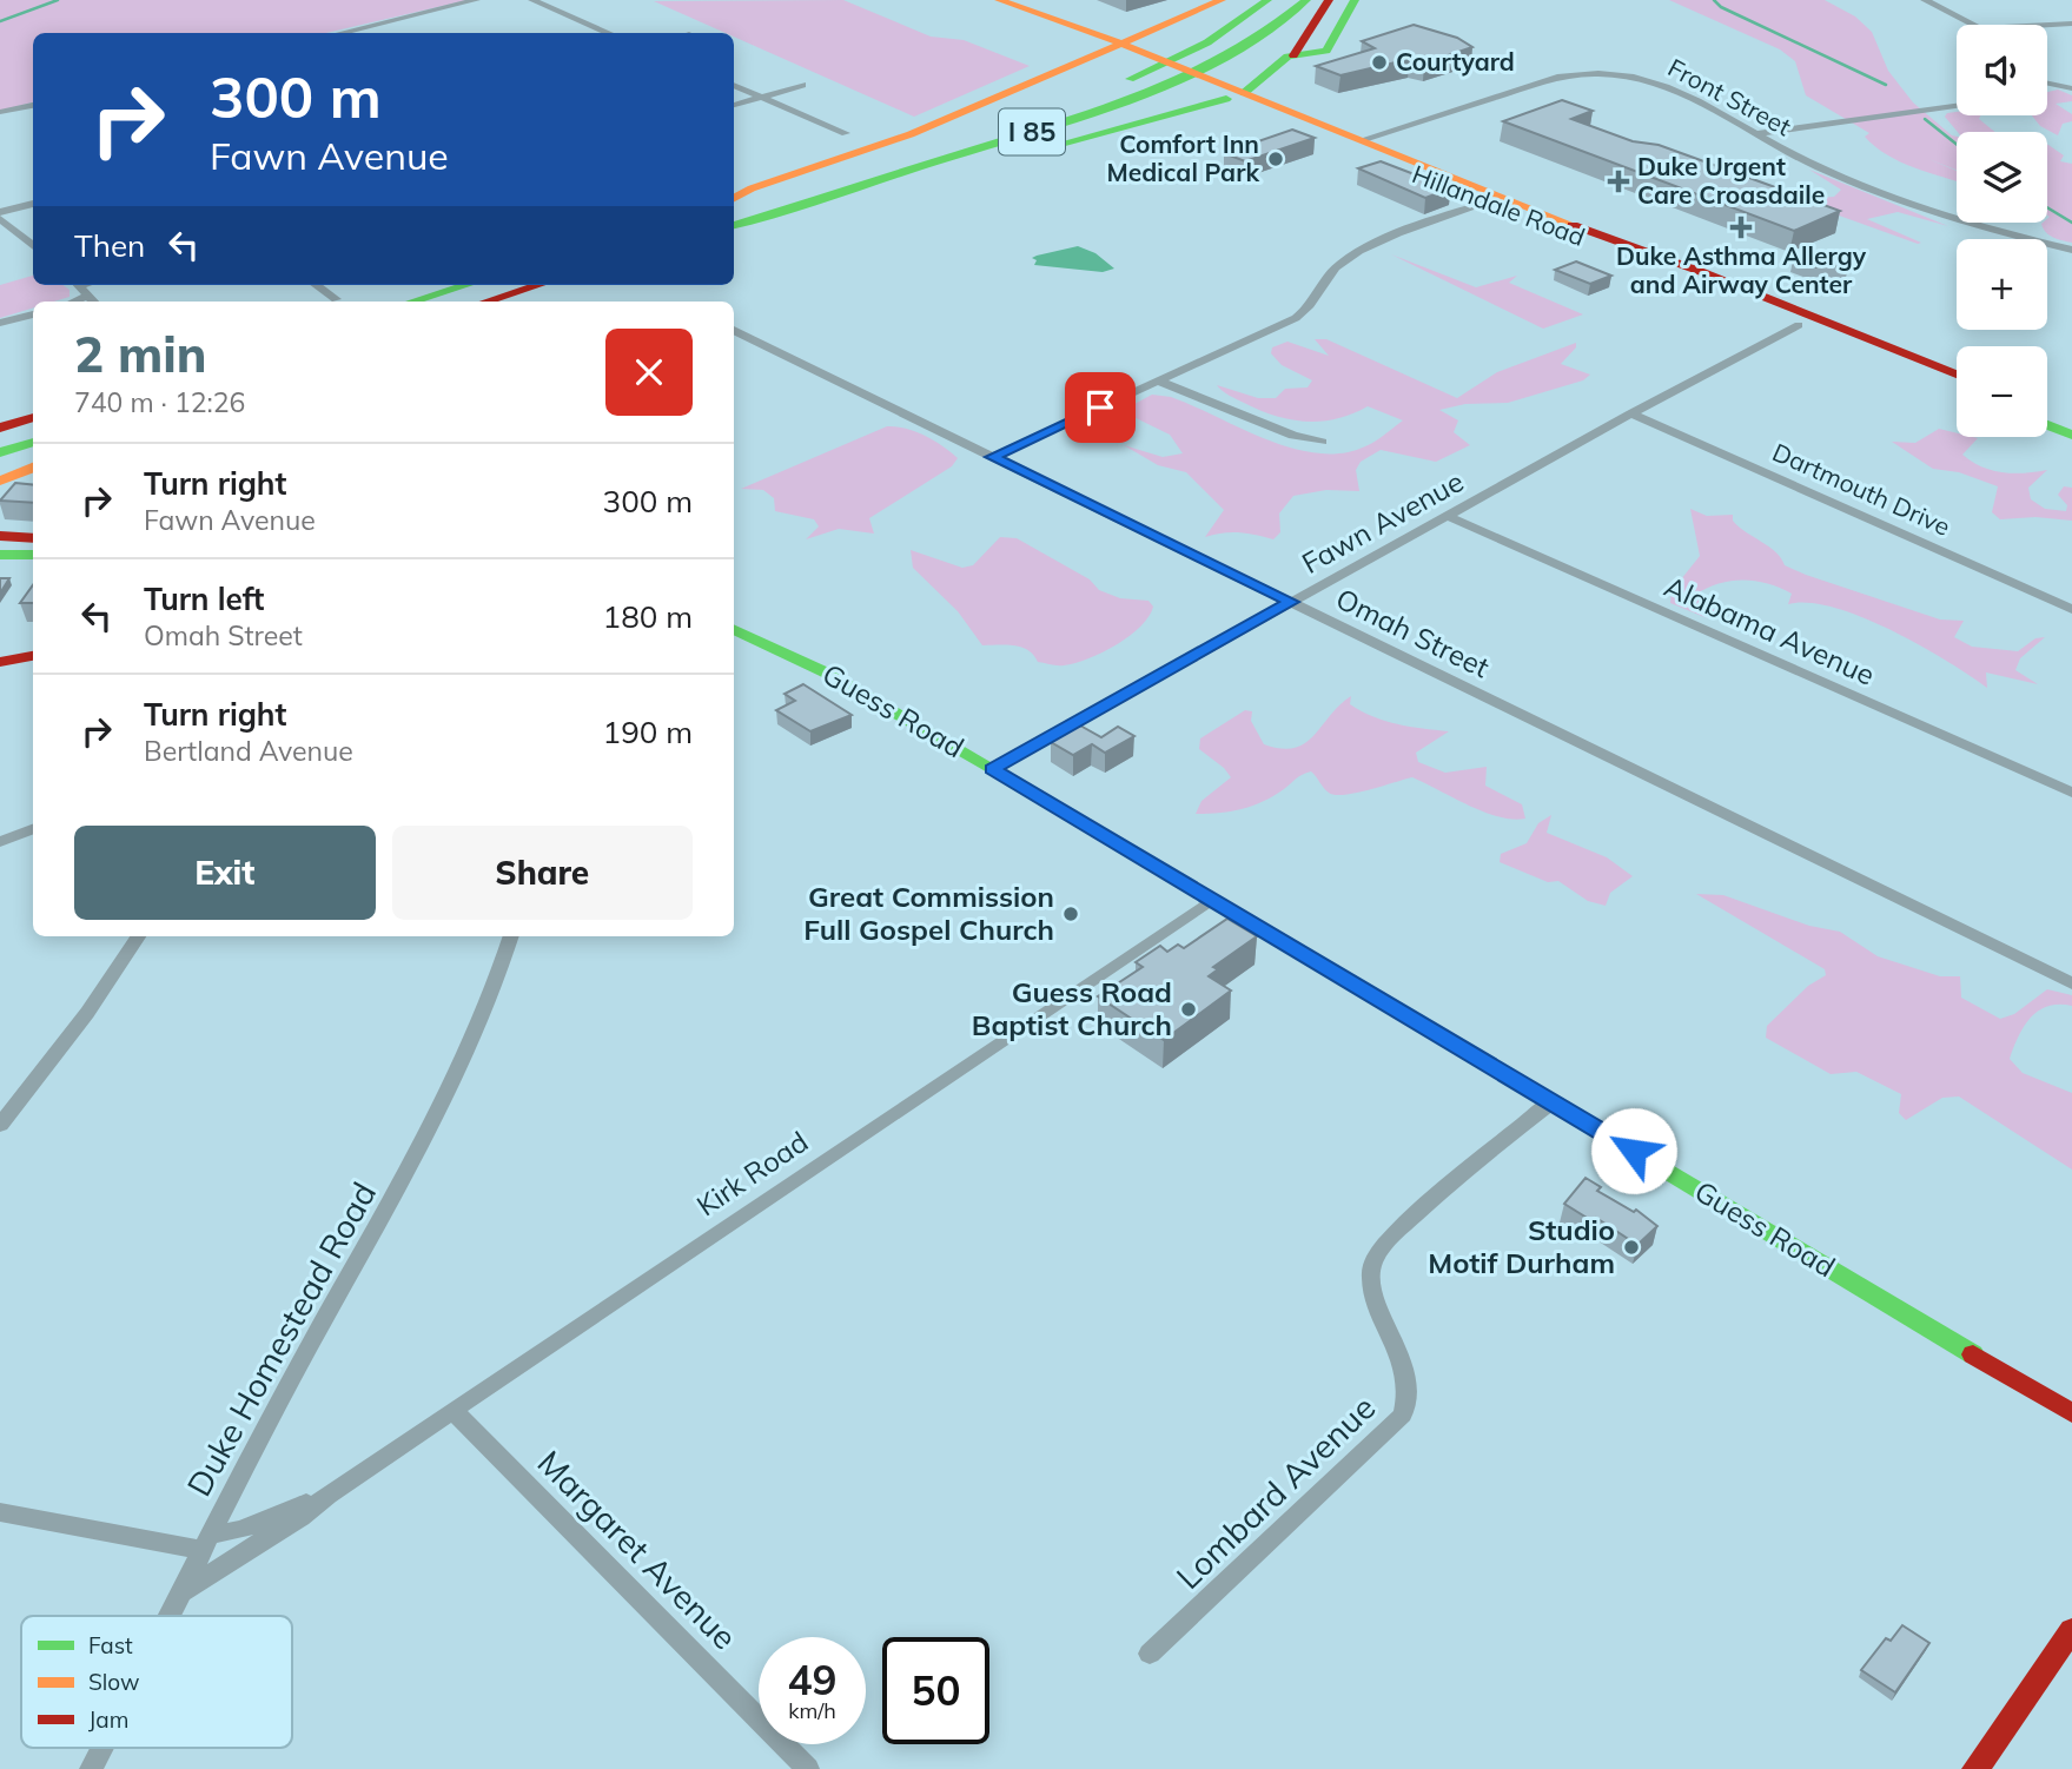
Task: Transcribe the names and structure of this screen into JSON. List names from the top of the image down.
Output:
{
  "streets": {
    "main road": ["I 85", "Hillandale Road", "Guess Road"],
    "street": [
      "Front Street",
      "Dartmouth Drive",
      "Fawn Avenue",
      "Alabama Avenue",
      "Omah Street",
      "Kirk Road",
      "Duke Homestead Road",
      "Lombard Avenue",
      "Margaret Avenue"
    ]
  },
  "crossings": [
    ["Front Street", "Hillandale Road"],
    ["Hillandale Road", "Fawn Avenue"],
    ["Dartmouth Drive", "Fawn Avenue"],
    ["Fawn Avenue", "Alabama Avenue"],
    ["Fawn Avenue", "Omah Street"],
    ["Fawn Avenue", "Guess Road"],
    ["Guess Road", "Kirk Road"],
    ["Guess Road", "Lombard Avenue"],
    ["Kirk Road", "Duke Homestead Road"],
    ["Kirk Road", "Margaret Avenue"]
  ],
  "places": {
    "other": [
      "Courtyard",
      "Comfort Inn Medical Park",
      "Great Commission Full Gospel Church",
      "Guess Road Baptist Church",
      "Studio Motif Durham"
    ],
    "health": ["Duke Urgent Care Croasdaile", "Duke Asthma Allergy and Airway Center"]
  },
  "legend": ["Fast", "Slow", "Jam"],
  "page": {
    "map_buttons": ["+", "−"],
    "turn": ["300 m", "Fawn Avenue"],
    "then": "Then",
    "heading": ["2 min", "740 m · 12:26"],
    "list": [
      {
        "name": "Turn right",
        "note": "Fawn Avenue",
        "value": "300 m"
      },
      {
        "name": "Turn left",
        "note": "Omah Street",
        "value": "180 m"
      },
      {
        "name": "Turn right",
        "note": "Bertland Avenue",
        "value": "190 m"
      }
    ],
    "buttons": ["Exit", "Share"],
    "speed": "49 km/h",
    "limit": "50"
  }
}
